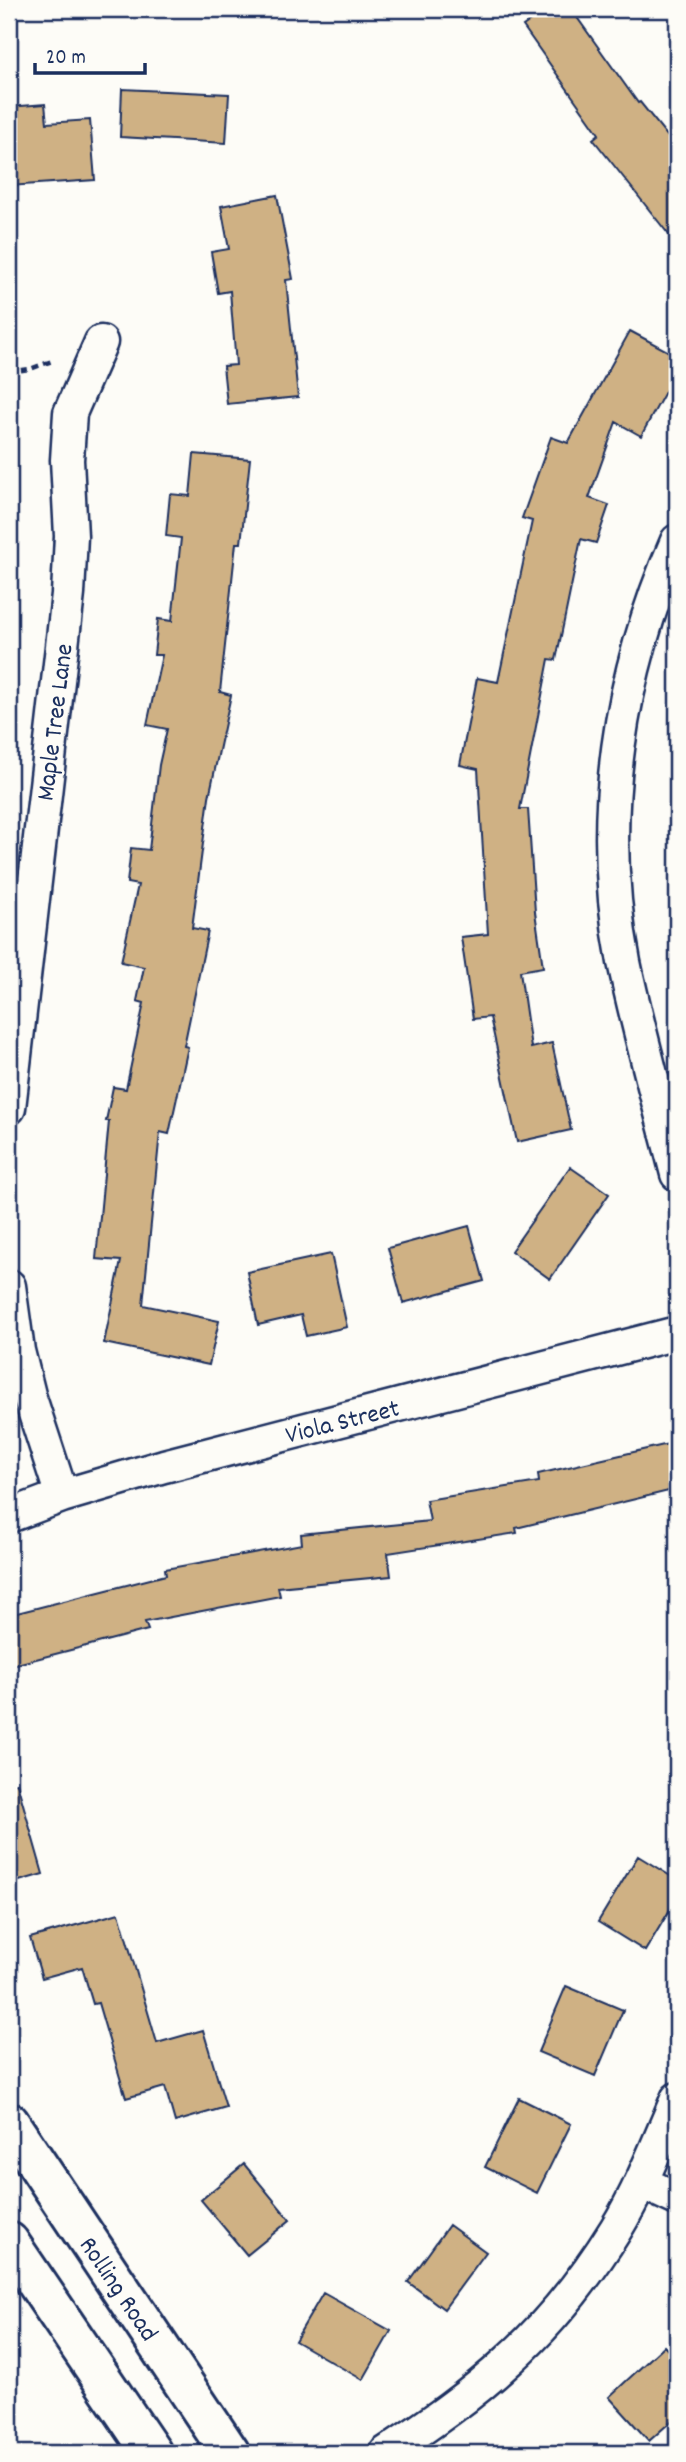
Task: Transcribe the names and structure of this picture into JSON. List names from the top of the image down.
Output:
{
  "streets": {
    "main road": ["Rolling Road"],
    "street": ["Maple Tree Lane", "Viola Street"]
  },
  "scale_bar": "20 m"
}
